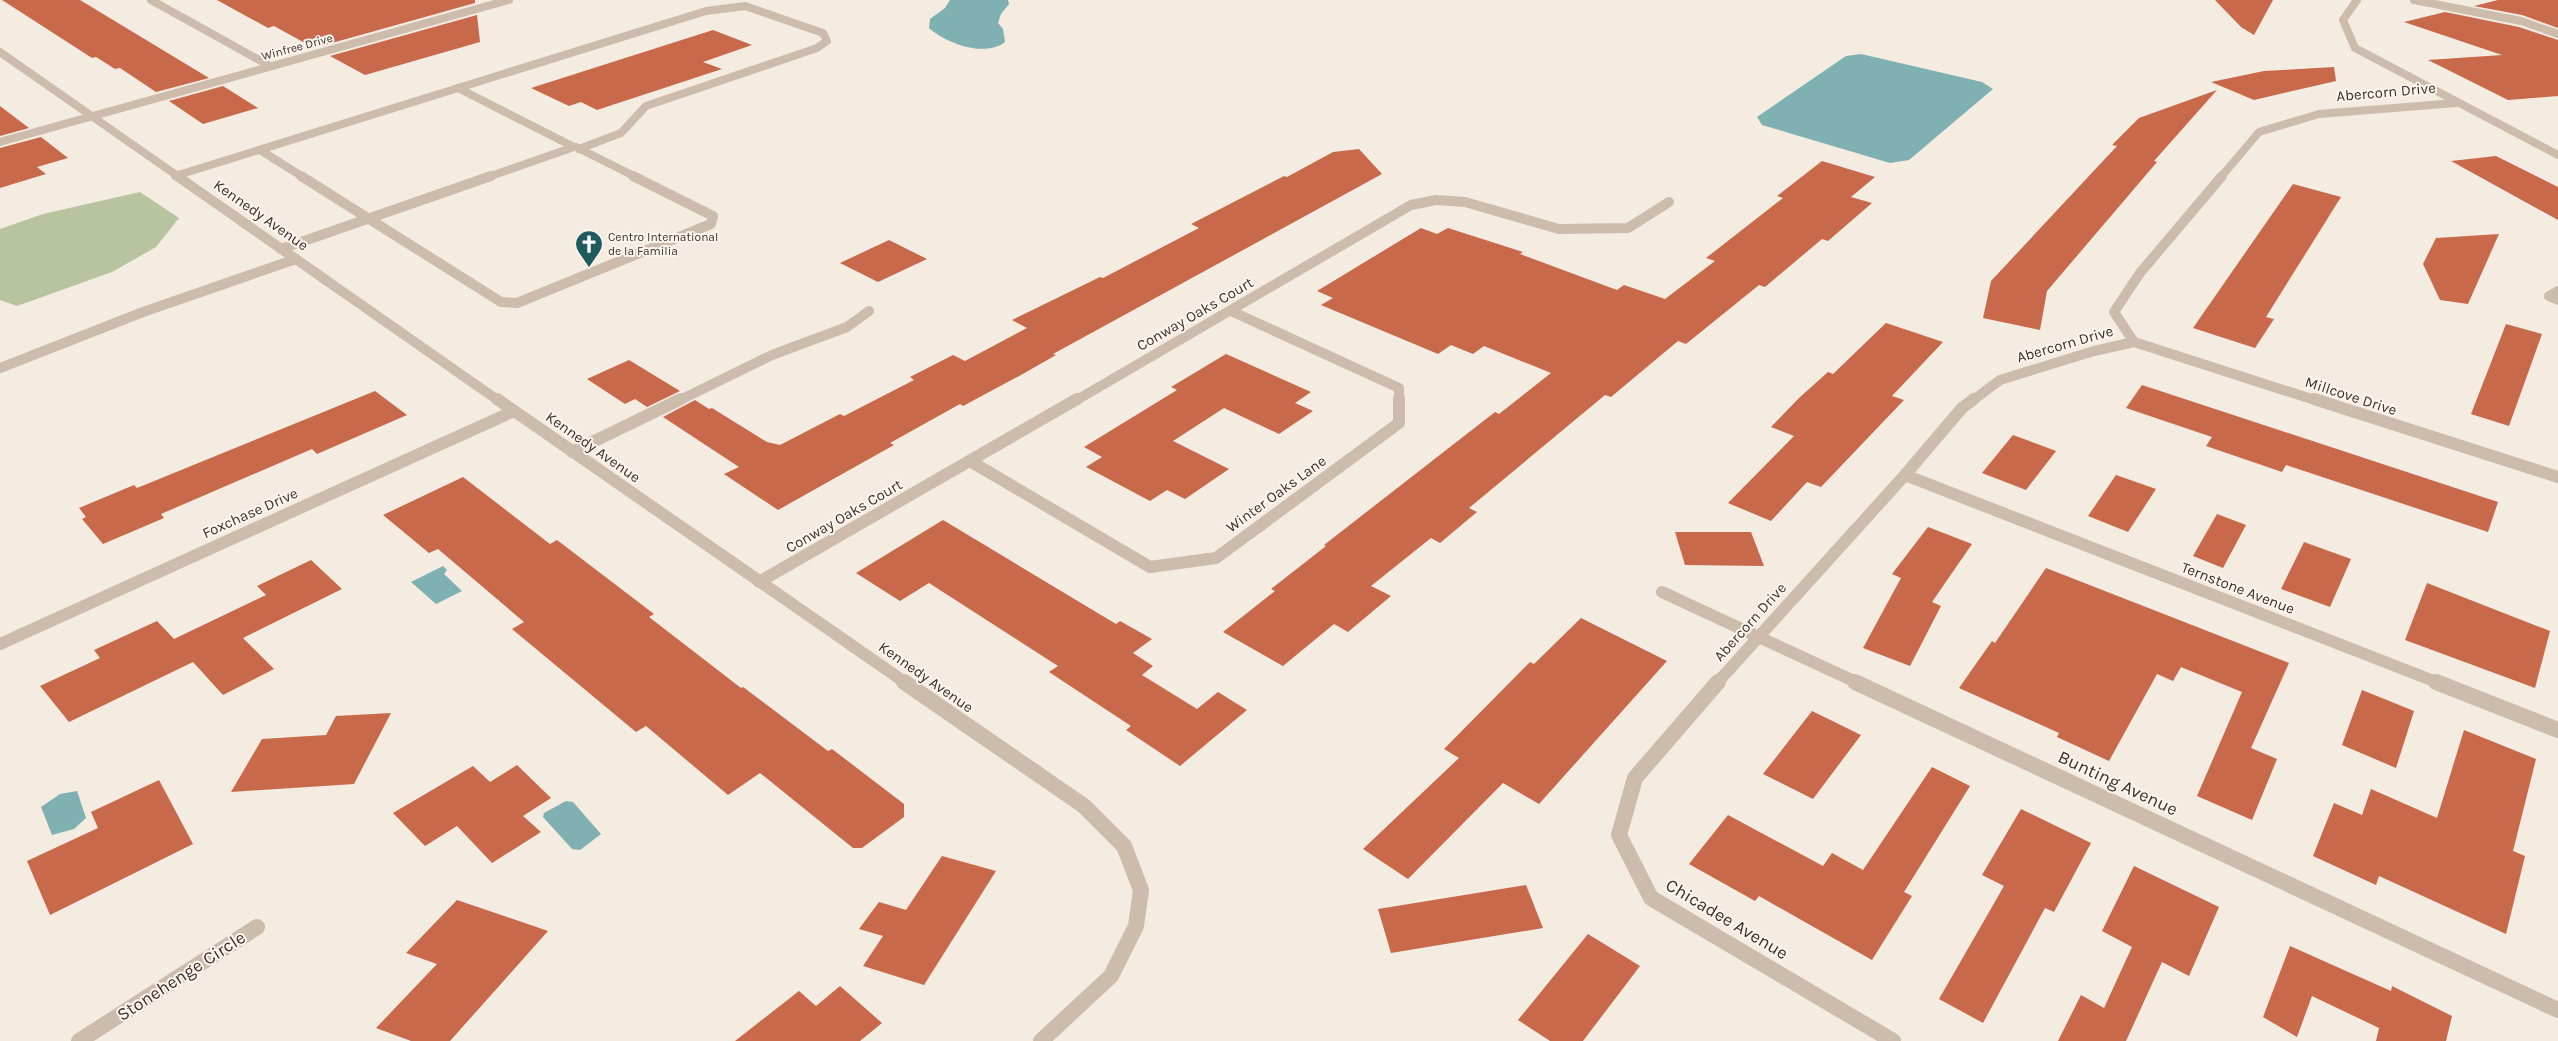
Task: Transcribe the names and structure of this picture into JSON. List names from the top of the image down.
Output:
{
  "streets": {
    "street": [
      "Winfree Drive",
      "Abercorn Drive",
      "Kennedy Avenue",
      "Conway Oaks Court",
      "Millcove Drive",
      "Winter Oaks Lane",
      "Foxchase Drive",
      "Ternstone Avenue",
      "Bunting Avenue",
      "Chicadee Avenue",
      "Stonehenge Circle"
    ]
  },
  "crossings": [
    ["Winfree Drive", "Kennedy Avenue"],
    ["Abercorn Drive", "Millcove Drive"],
    ["Abercorn Drive", "Ternstone Avenue"],
    ["Abercorn Drive", "Bunting Avenue"],
    ["Abercorn Drive", "Chicadee Avenue"],
    ["Kennedy Avenue", "Conway Oaks Court"],
    ["Kennedy Avenue", "Foxchase Drive"],
    ["Conway Oaks Court", "Winter Oaks Lane"]
  ],
  "places": {
    "church": ["Centro International de la Familia"]
  }
}
